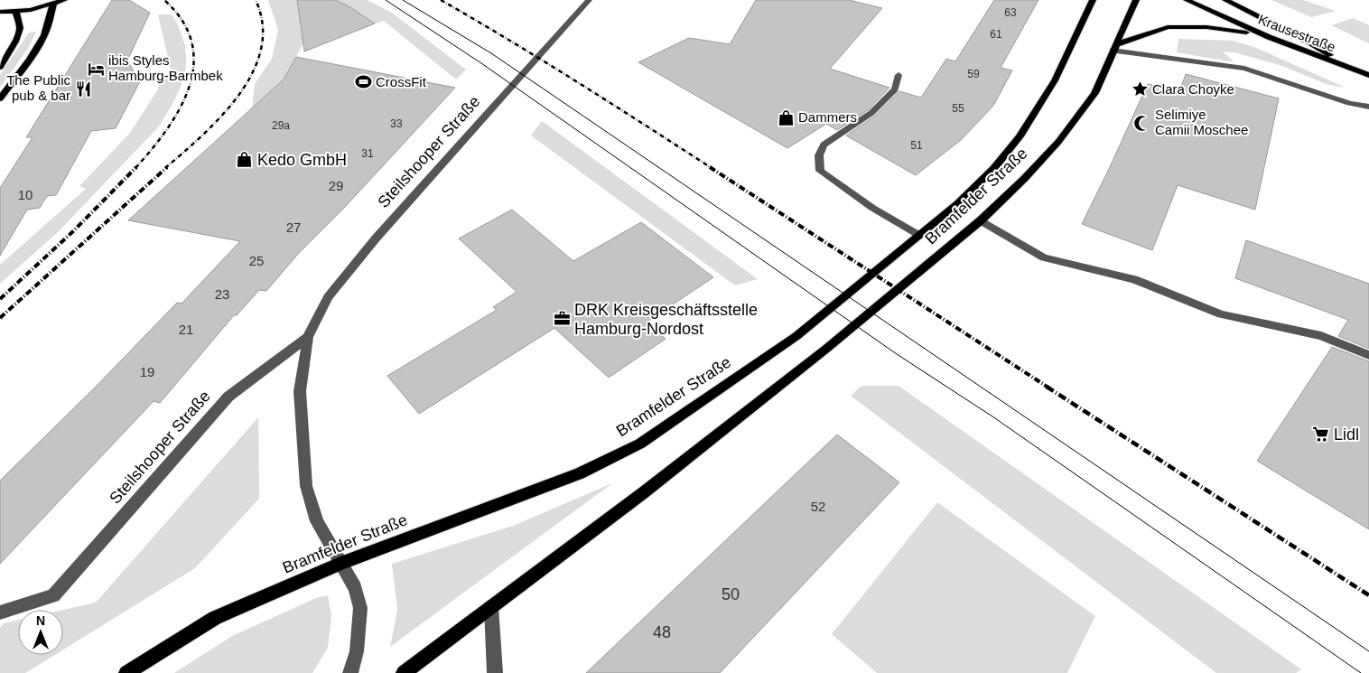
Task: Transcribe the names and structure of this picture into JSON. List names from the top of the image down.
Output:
{
  "streets": {
    "main road": ["Krausestraße", "Bramfelder Straße"],
    "street": ["Steilshooper Straße"]
  },
  "crossings": [
    ["Steilshooper Straße", "Bramfelder Straße"]
  ],
  "places": {
    "hotel": ["ibis Styles Hamburg-Barmbek"],
    "sports": ["CrossFit"],
    "restaurant": ["The Public pub & bar"],
    "place": ["Clara Choyke"],
    "shop": ["Dammers", "Kedo GmbH"],
    "mosque": ["Selimiye Camii Moschee"],
    "office": ["DRK Kreisgeschäftsstelle Hamburg-Nordost"],
    "supermarket": ["Lidl"]
  },
  "house_numbers": [
    "63",
    "61",
    "59",
    "55",
    "33",
    "29a",
    "51",
    "31",
    "29",
    "10",
    "27",
    "25",
    "23",
    "21",
    "19",
    "52",
    "50",
    "48"
  ],
  "north": "top"
}
